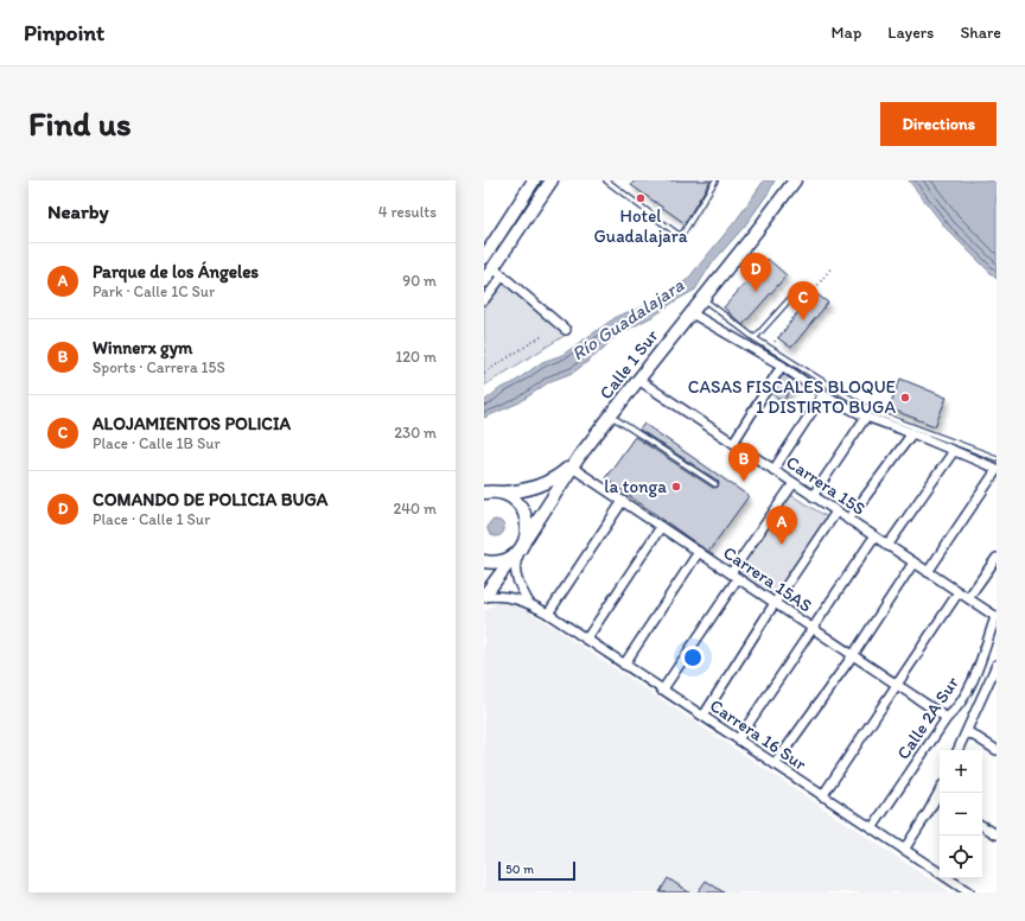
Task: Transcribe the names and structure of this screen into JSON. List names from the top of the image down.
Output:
{
  "streets": {
    "main road": ["Calle 1 Sur"],
    "street": [
      "Carrera 15S",
      "Carrera 15AS",
      "Calle 2A Sur",
      "Carrera 16 Sur"
    ]
  },
  "crossings": [
    ["Calle 1 Sur", "Carrera 15S"],
    ["Calle 1 Sur", "Carrera 15AS"],
    ["Calle 1 Sur", "Carrera 16 Sur"],
    ["Carrera 15S", "Calle 2A Sur"],
    ["Carrera 15AS", "Calle 2A Sur"],
    ["Calle 2A Sur", "Carrera 16 Sur"]
  ],
  "water": ["Río Guadalajara"],
  "places": ["Hotel Guadalajara", "CASAS FISCALES BLOQUE 1 DISTIRTO BUGA", "la tonga"],
  "scale_bar": "50 m",
  "page": {
    "header": "Pinpoint",
    "nav": ["Map", "Layers", "Share"],
    "buttons": "Directions",
    "title": "Find us",
    "heading": ["Nearby", "4 results"],
    "list": [
      {
        "mark": "A",
        "name": "Parque de los Ángeles",
        "note": "Park · Calle 1C Sur",
        "value": "90 m"
      },
      {
        "mark": "B",
        "name": "Winnerx gym",
        "note": "Sports · Carrera 15S",
        "value": "120 m"
      },
      {
        "mark": "C",
        "name": "ALOJAMIENTOS POLICIA",
        "note": "Place · Calle 1B Sur",
        "value": "230 m"
      },
      {
        "mark": "D",
        "name": "COMANDO DE POLICIA BUGA",
        "note": "Place · Calle 1 Sur",
        "value": "240 m"
      }
    ],
    "pins": [
      "D",
      "C",
      "B",
      "A"
    ],
    "map_buttons": ["+", "−"],
    "scale": "50 m"
  }
}
